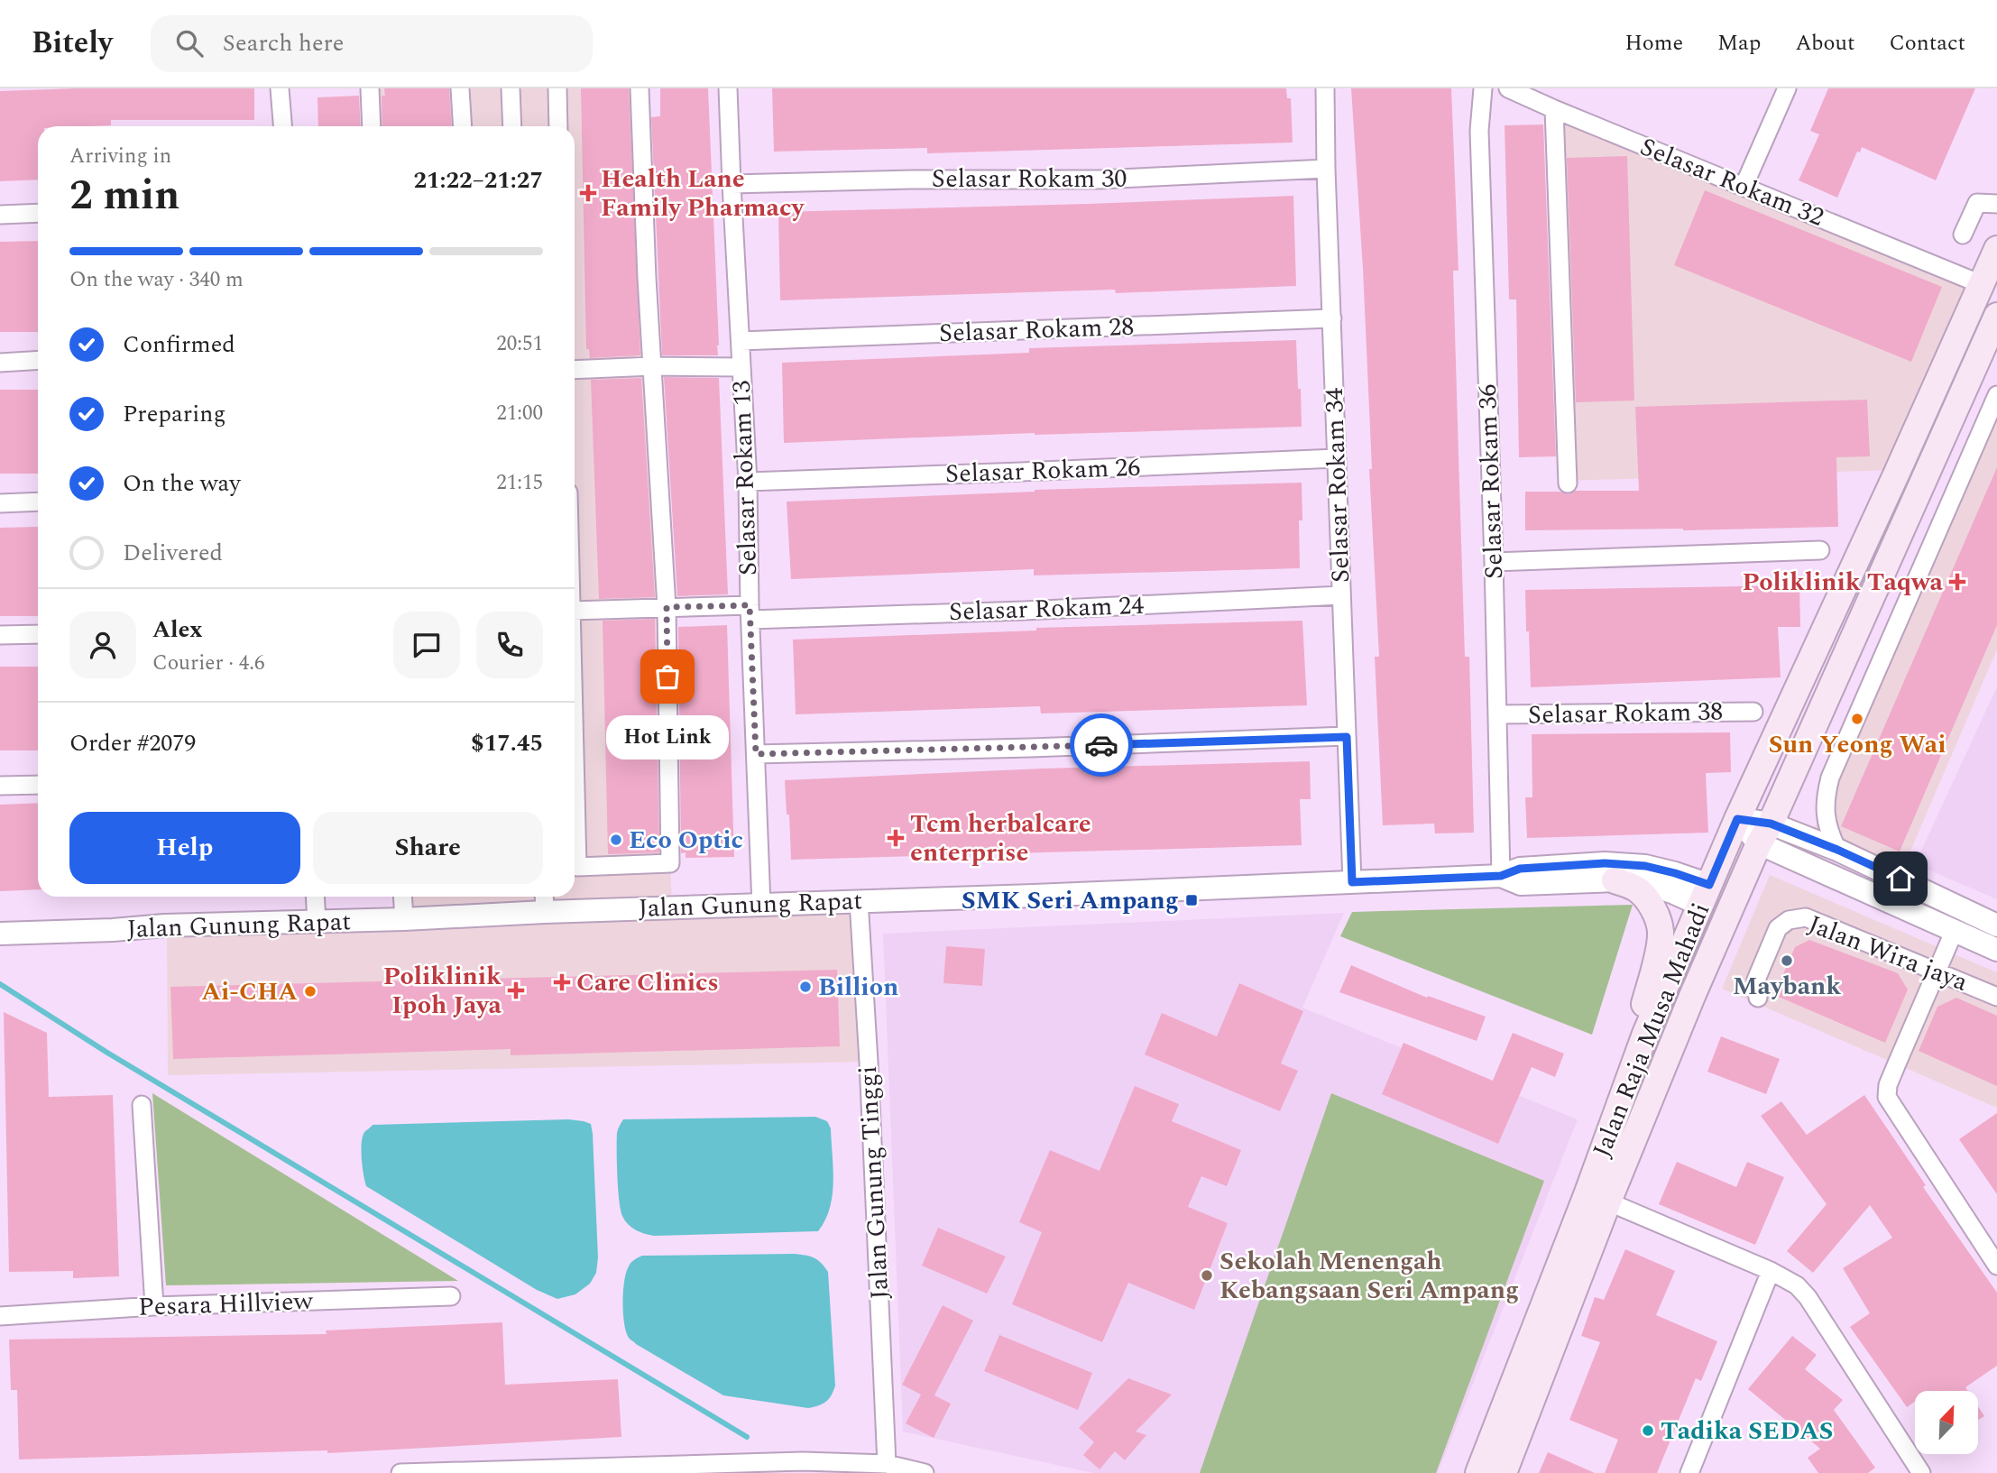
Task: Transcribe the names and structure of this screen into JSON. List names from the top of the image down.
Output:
{
  "streets": {
    "main road": ["Jalan Raja Musa Mahadi"],
    "street": [
      "Selasar Rokam 30",
      "Selasar Rokam 32",
      "Selasar Rokam 28",
      "Selasar Rokam 26",
      "Selasar Rokam 13",
      "Selasar Rokam 36",
      "Selasar Rokam 34",
      "Selasar Rokam 24",
      "Selasar Rokam 38",
      "Jalan Gunung Rapat",
      "Jalan Wira jaya",
      "Jalan Gunung Tinggi",
      "Pesara Hillview"
    ]
  },
  "crossings": [
    ["Selasar Rokam 30", "Selasar Rokam 13"],
    ["Selasar Rokam 30", "Selasar Rokam 34"],
    ["Selasar Rokam 32", "Jalan Raja Musa Mahadi"],
    ["Selasar Rokam 28", "Selasar Rokam 13"],
    ["Selasar Rokam 28", "Selasar Rokam 34"],
    ["Selasar Rokam 26", "Selasar Rokam 13"],
    ["Selasar Rokam 26", "Selasar Rokam 34"],
    ["Selasar Rokam 13", "Selasar Rokam 24"],
    ["Selasar Rokam 13", "Jalan Gunung Rapat"],
    ["Selasar Rokam 36", "Selasar Rokam 38"],
    ["Selasar Rokam 36", "Jalan Gunung Rapat"],
    ["Selasar Rokam 34", "Selasar Rokam 24"],
    ["Selasar Rokam 34", "Jalan Gunung Rapat"],
    ["Jalan Gunung Rapat", "Jalan Raja Musa Mahadi"],
    ["Jalan Gunung Rapat", "Jalan Gunung Tinggi"],
    ["Jalan Wira jaya", "Jalan Raja Musa Mahadi"]
  ],
  "places": {
    "health": [
      "Health Lane Family Pharmacy",
      "Poliklinik Taqwa",
      "Tcm herbalcare enterprise",
      "Care Clinics",
      "Poliklinik Ipoh Jaya"
    ],
    "other": [
      "Hot Link",
      "Sun Yeong Wai",
      "Eco Optic",
      "Maybank",
      "Billion",
      "Ai-CHA",
      "Sekolah Menengah Kebangsaan Seri Ampang",
      "Tadika SEDAS"
    ],
    "transit": ["SMK Seri Ampang"]
  },
  "north": "top right",
  "page": {
    "header": "Bitely",
    "search": "Search here",
    "nav": [
      "Home",
      "Map",
      "About",
      "Contact"
    ],
    "heading": ["2 min", "Arriving in", "21:22–21:27"],
    "panel": [
      "Alex",
      "Courier · 4.6",
      "Order #2079",
      "$17.45"
    ],
    "bar": "On the way · 340 m",
    "list": [
      ["Confirmed", "20:51"],
      ["Preparing", "21:00"],
      ["On the way", "21:15"],
      "Delivered"
    ],
    "bubble": "Hot Link",
    "buttons": ["Help", "Share"]
  }
}
